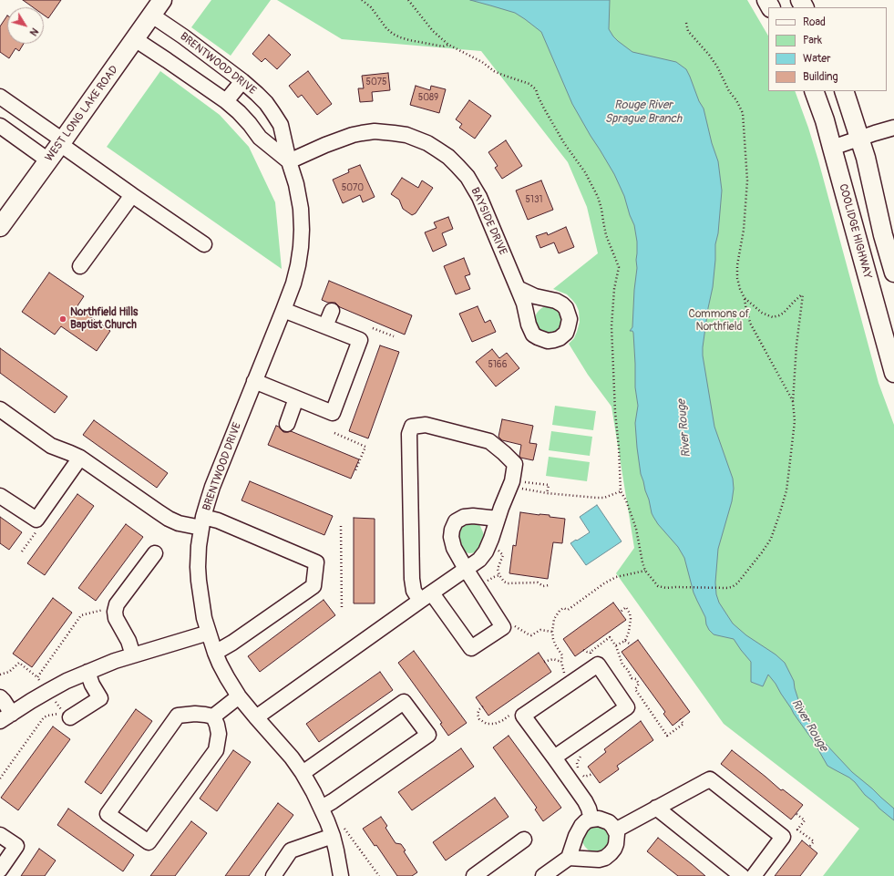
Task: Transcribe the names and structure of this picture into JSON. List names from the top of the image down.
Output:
{
  "streets": {
    "main road": ["WEST LONG LAKE ROAD", "COOLIDGE HIGHWAY"],
    "street": ["BRENTWOOD DRIVE", "BAYSIDE DRIVE"]
  },
  "crossings": [
    ["BRENTWOOD DRIVE", "WEST LONG LAKE ROAD"],
    ["BRENTWOOD DRIVE", "BAYSIDE DRIVE"]
  ],
  "water": ["Rouge River Sprague Branch", "River Rouge"],
  "parks": ["Commons of Northfield"],
  "places": ["Northfield Hills Baptist Church"],
  "house_numbers": [
    "5075",
    "5089",
    "5070",
    "5131",
    "5166"
  ],
  "legend": [
    "Road",
    "Park",
    "Water",
    "Building"
  ],
  "north": "bottom right"
}
